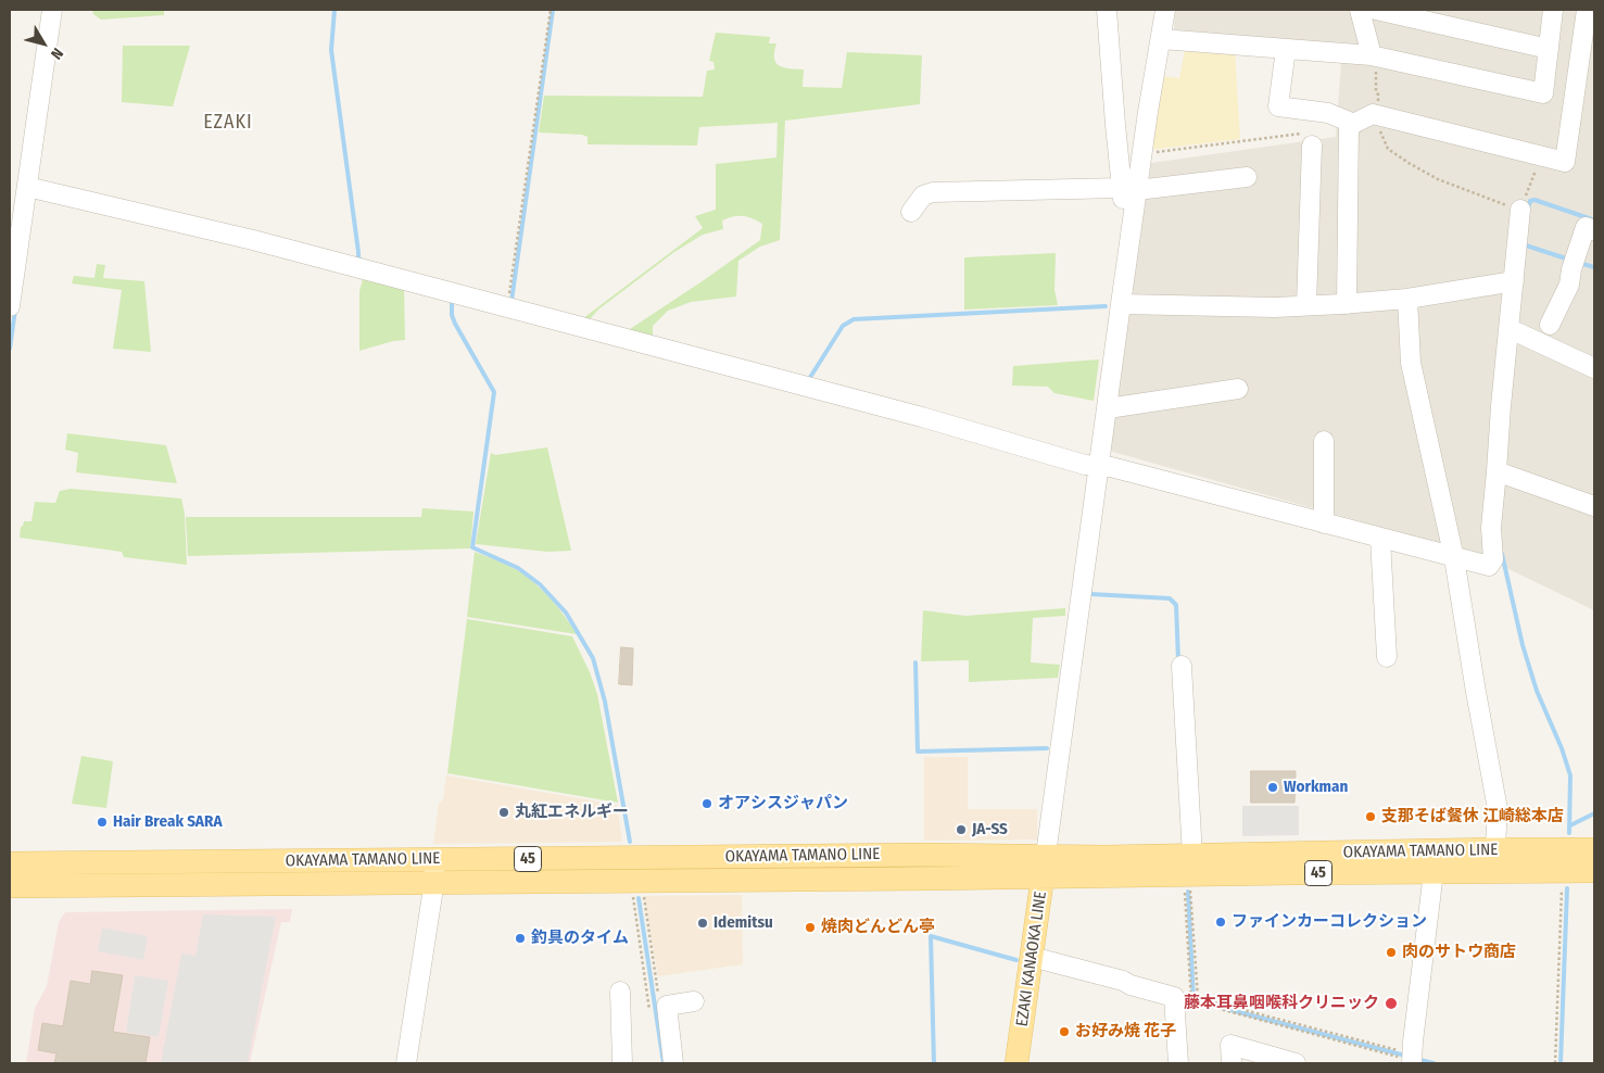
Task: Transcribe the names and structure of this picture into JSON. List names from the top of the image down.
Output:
{
  "streets": {
    "main road": ["OKAYAMA TAMANO LINE", "45", "EZAKI KANAOKA LINE"]
  },
  "crossings": [
    ["OKAYAMA TAMANO LINE", "EZAKI KANAOKA LINE"]
  ],
  "districts": ["EZAKI"],
  "places": [
    "Workman",
    "オアシスジャパン",
    "丸紅エネルギー",
    "支那そば餐休 江崎総本店",
    "Hair Break SARA",
    "JA-SS",
    "ファインカーコレクション",
    "Idemitsu",
    "焼肉どんどん亭",
    "釣具のタイム",
    "肉のサトウ商店",
    "藤本耳鼻咽喉科クリニック",
    "お好み焼 花子"
  ],
  "north": "bottom right"
}
